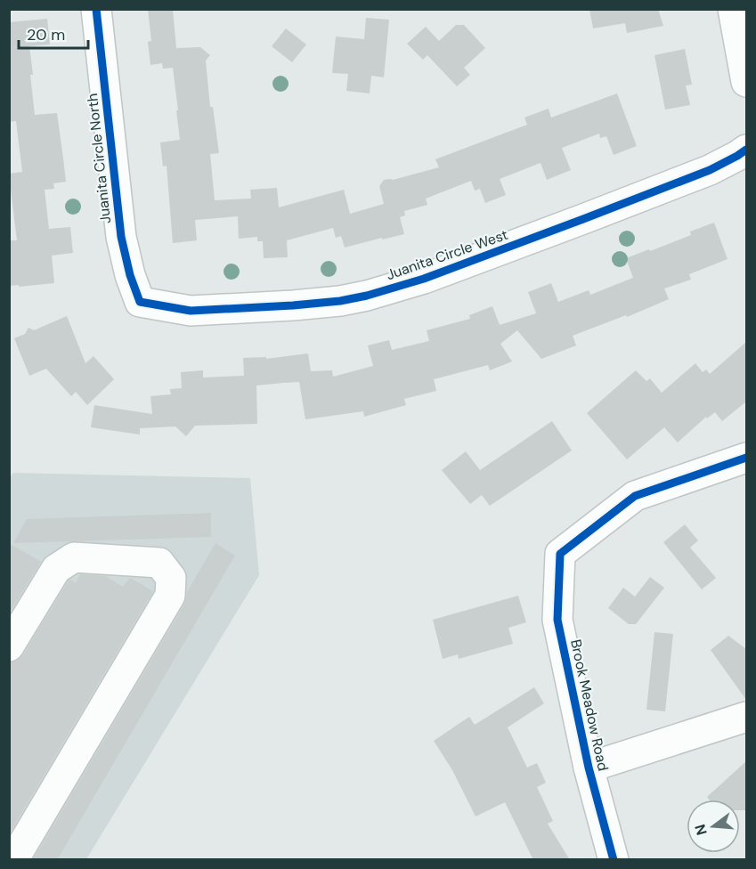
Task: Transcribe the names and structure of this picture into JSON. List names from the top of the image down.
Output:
{
  "streets": {
    "street": ["Juanita Circle North", "Juanita Circle West", "Brook Meadow Road"]
  },
  "crossings": [
    ["Juanita Circle North", "Juanita Circle West"]
  ],
  "scale_bar": "20 m",
  "north": "left"
}
